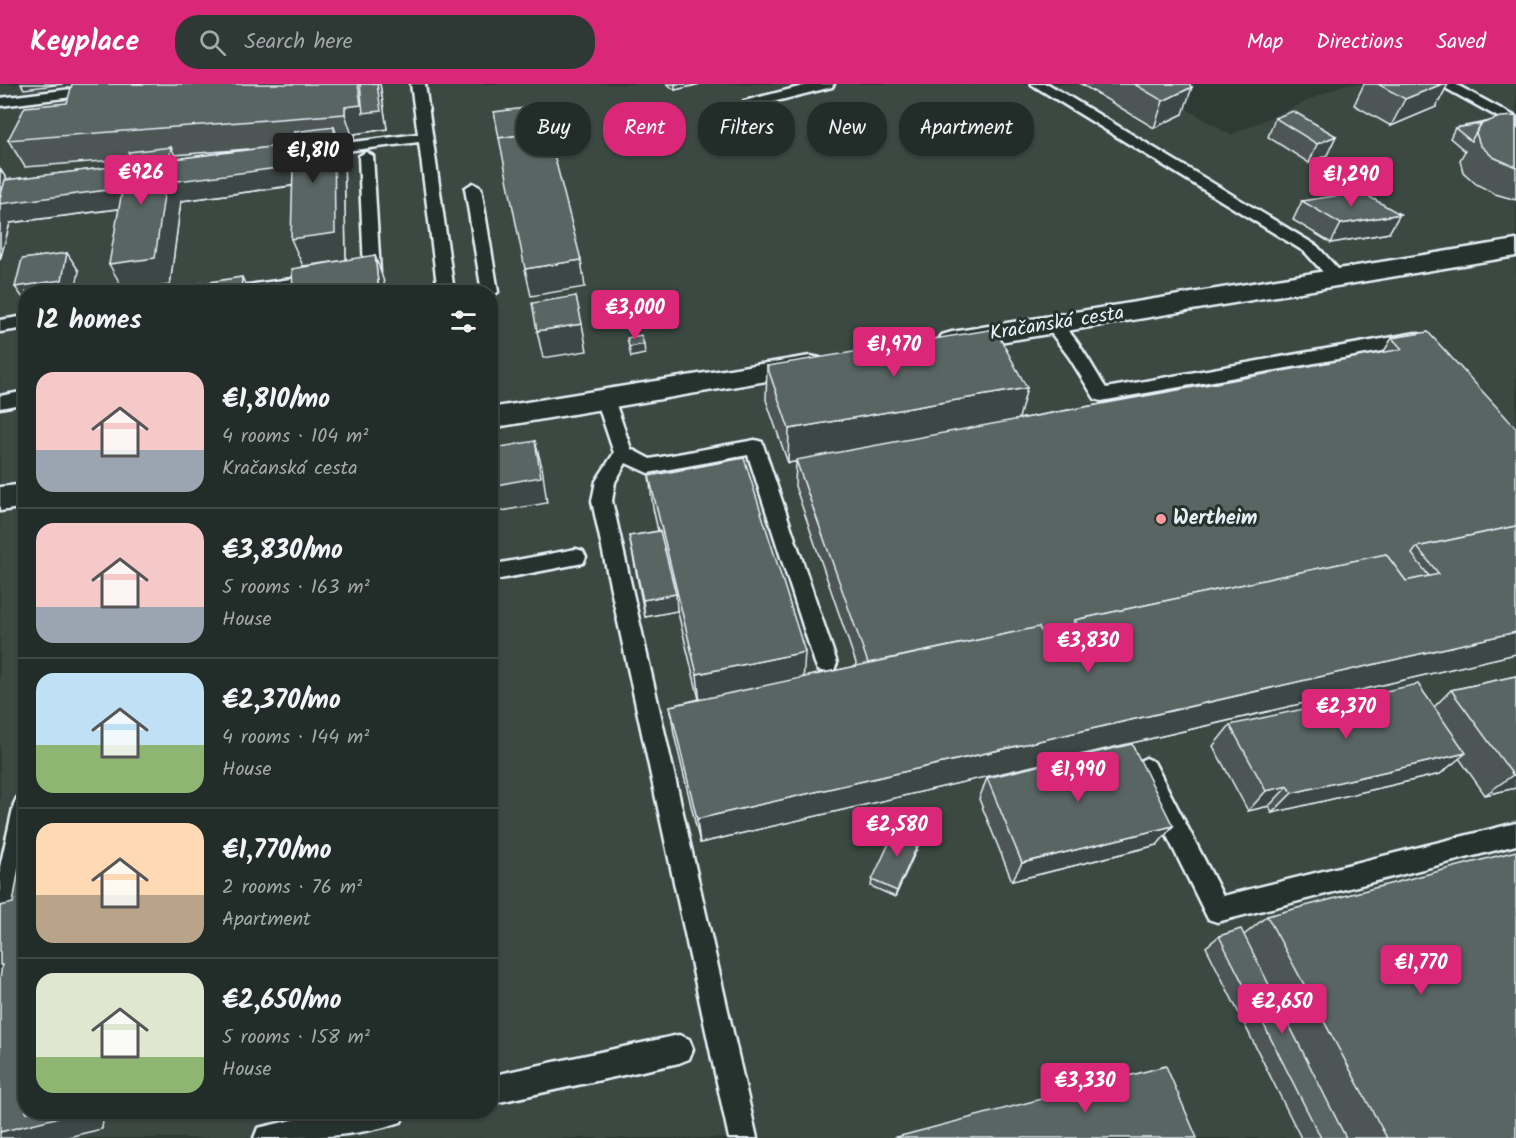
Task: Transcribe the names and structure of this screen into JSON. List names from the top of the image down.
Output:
{
  "streets": {
    "street": ["Kračanská cesta"]
  },
  "places": ["Wertheim"],
  "page": {
    "header": "Keyplace",
    "search": "Search here",
    "nav": ["Map", "Directions", "Saved"],
    "chip": [
      "Buy",
      "Rent",
      "Filters",
      "New",
      "Apartment"
    ],
    "price": [
      "€1,810",
      "€926",
      "€1,290",
      "€3,000",
      "€1,970",
      "€3,830",
      "€2,370",
      "€1,990",
      "€2,580",
      "€1,770",
      "€2,650",
      "€3,330"
    ],
    "heading": "12 homes",
    "list": [
      {
        "name": "€1,810/mo",
        "note": "4 rooms · 104 m² · Kračanská cesta"
      },
      {
        "name": "€3,830/mo",
        "note": "5 rooms · 163 m² · House"
      },
      {
        "name": "€2,370/mo",
        "note": "4 rooms · 144 m² · House"
      },
      {
        "name": "€1,770/mo",
        "note": "2 rooms · 76 m² · Apartment"
      },
      {
        "name": "€2,650/mo",
        "note": "5 rooms · 158 m² · House"
      }
    ]
  }
}
